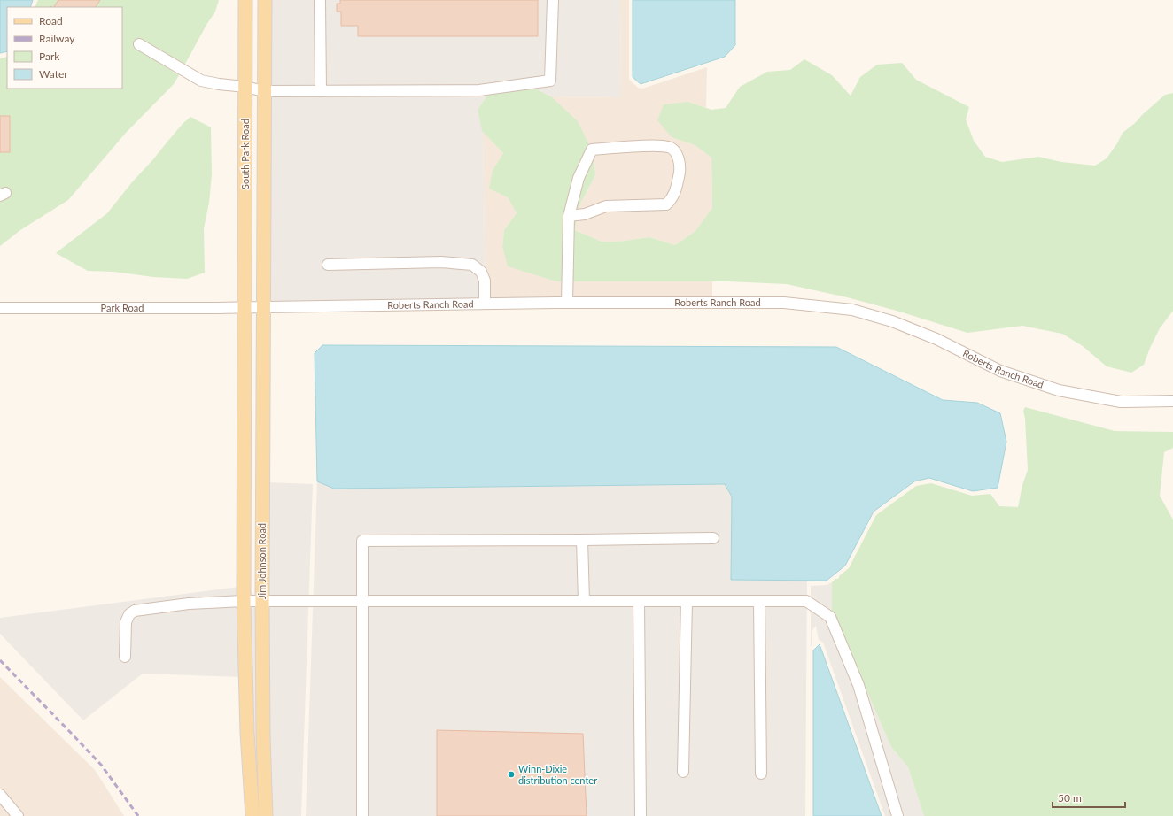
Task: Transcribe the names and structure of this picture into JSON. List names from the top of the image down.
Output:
{
  "streets": {
    "main road": ["South Park Road", "Jim Johnson Road"],
    "street": ["Roberts Ranch Road", "Park Road"]
  },
  "crossings": [
    ["South Park Road", "Roberts Ranch Road"],
    ["South Park Road", "Park Road"],
    ["South Park Road", "Jim Johnson Road"],
    ["Roberts Ranch Road", "Park Road"],
    ["Roberts Ranch Road", "Jim Johnson Road"],
    ["Park Road", "Jim Johnson Road"]
  ],
  "places": ["Winn-Dixie distribution center"],
  "legend": [
    "Road",
    "Railway",
    "Park",
    "Water"
  ],
  "scale_bar": "50 m"
}
